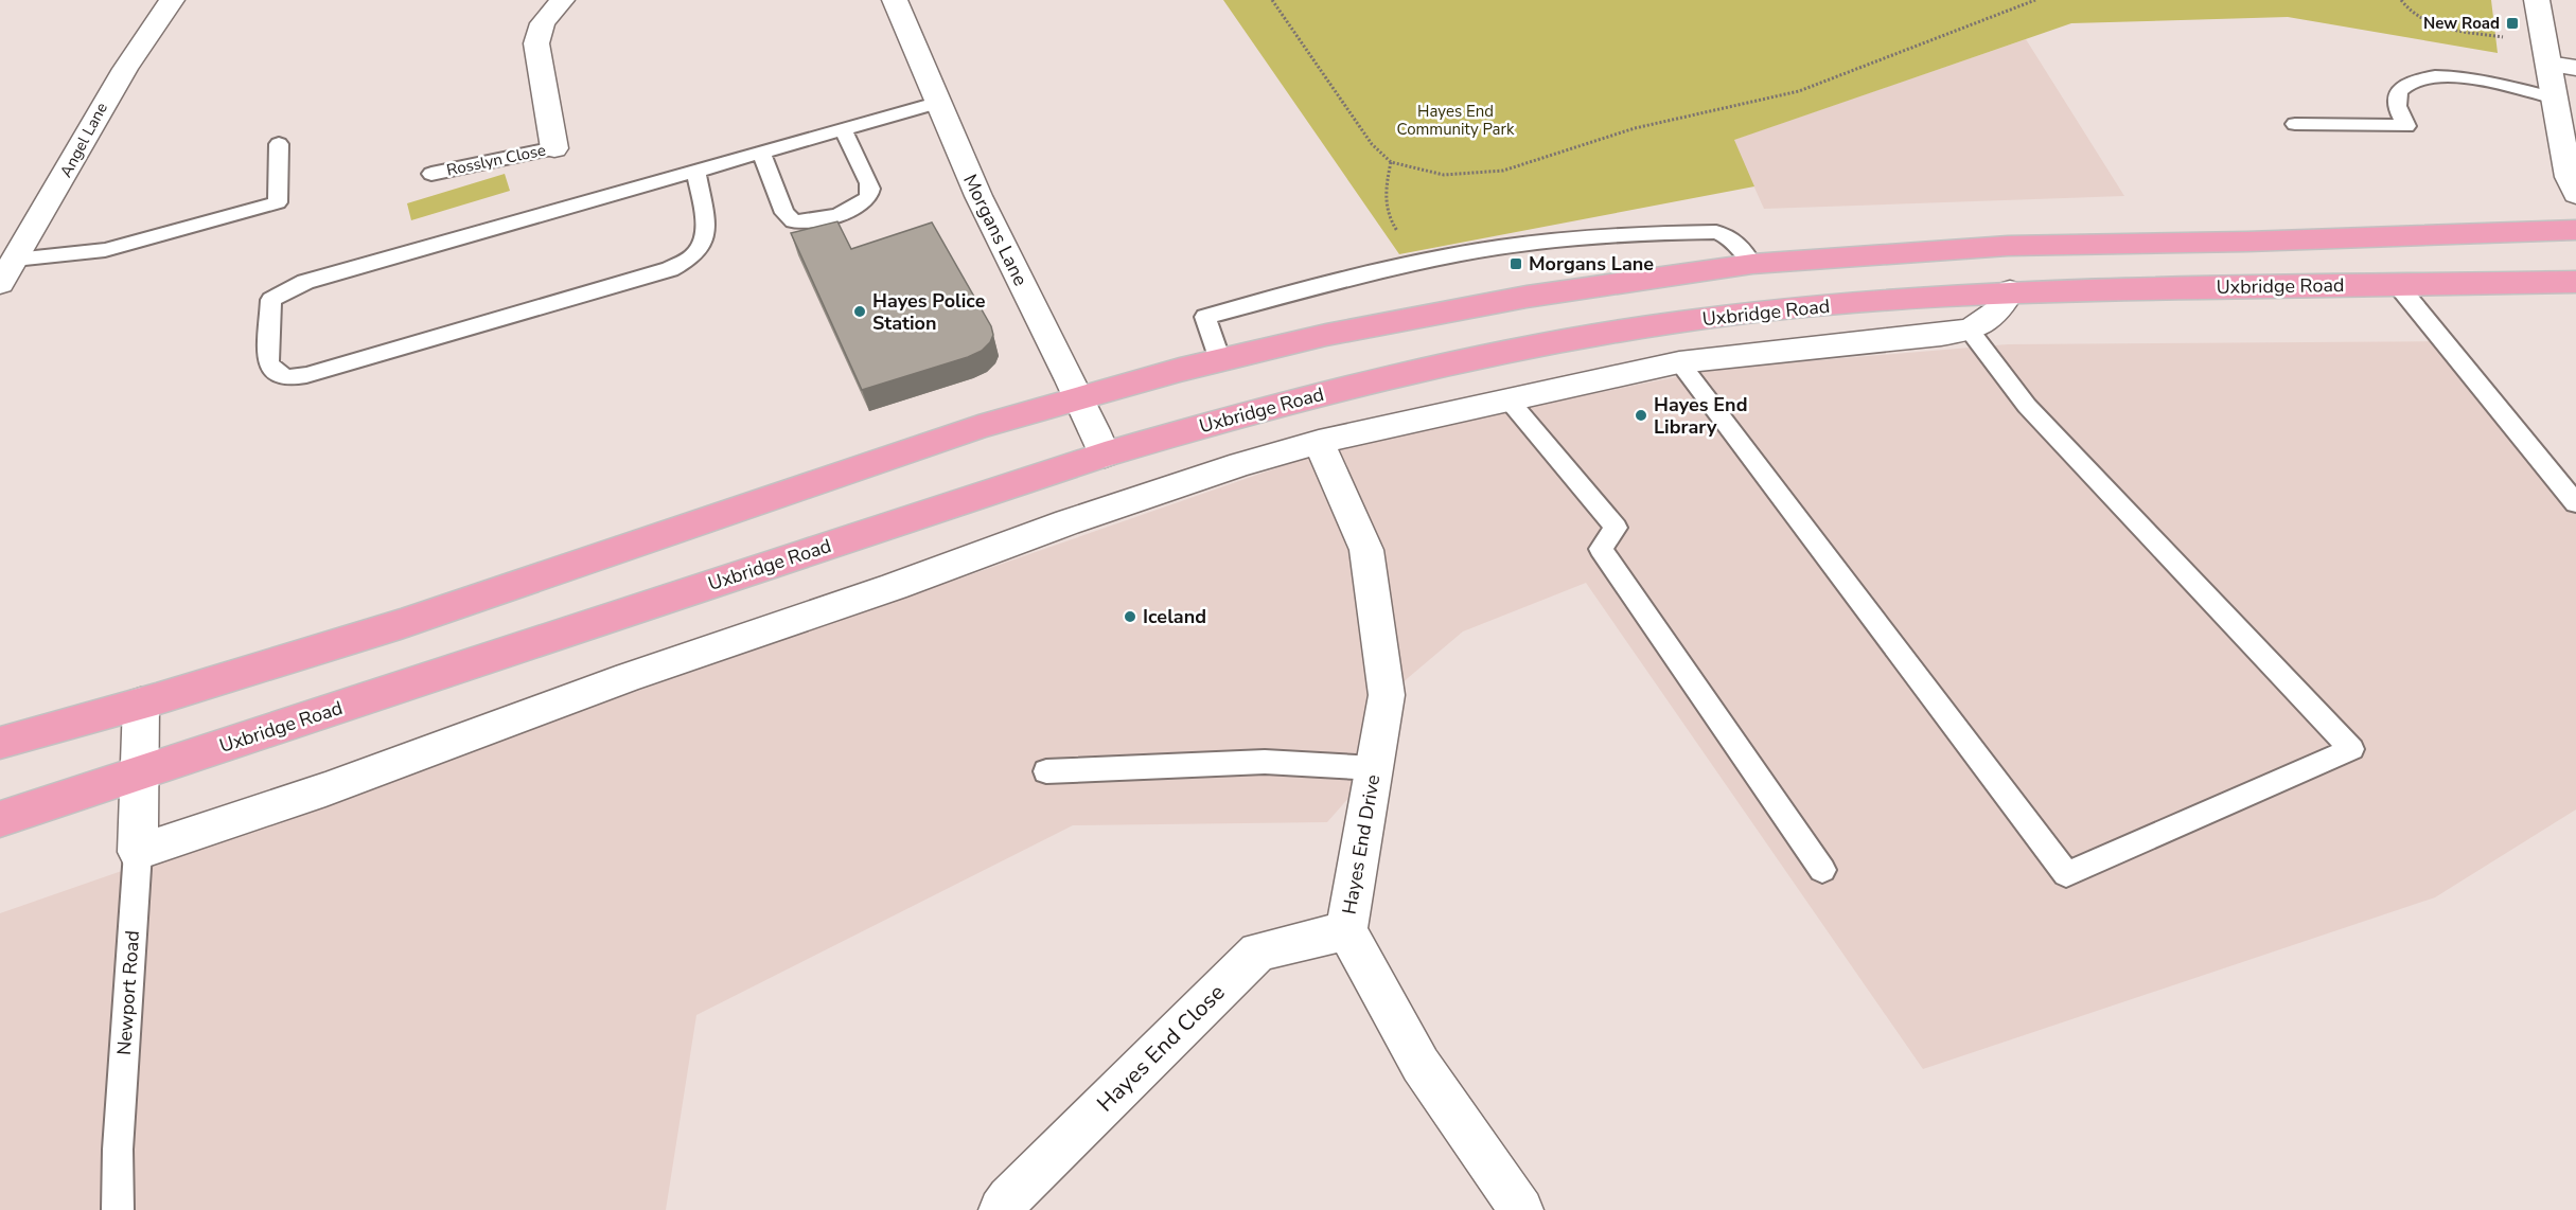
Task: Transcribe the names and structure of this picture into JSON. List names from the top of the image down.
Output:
{
  "streets": {
    "main road": ["Uxbridge Road"],
    "street": [
      "Angel Lane",
      "Rosslyn Close",
      "Morgans Lane",
      "Hayes End Drive",
      "Newport Road",
      "Hayes End Close"
    ]
  },
  "crossings": [
    ["Morgans Lane", "Uxbridge Road"],
    ["Uxbridge Road", "Newport Road"],
    ["Hayes End Drive", "Hayes End Close"]
  ],
  "parks": ["Hayes End Community Park"],
  "places": {
    "transit": ["New Road", "Morgans Lane"],
    "other": ["Hayes Police Station", "Hayes End Library", "Iceland"]
  }
}
